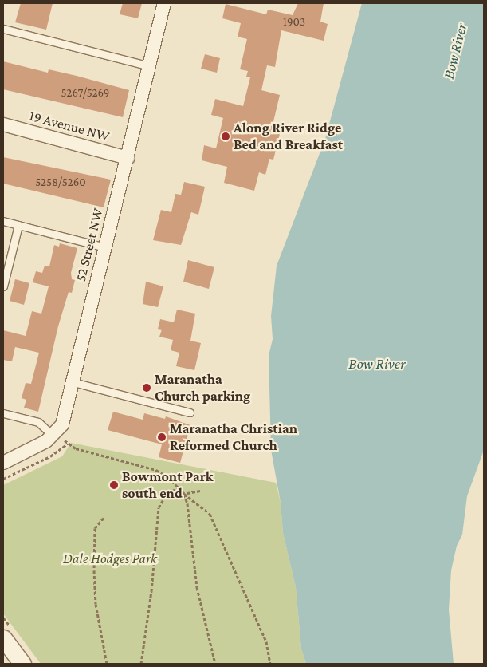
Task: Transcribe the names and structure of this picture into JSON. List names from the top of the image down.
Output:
{
  "streets": {
    "street": ["19 Avenue NW", "52 Street NW"]
  },
  "crossings": [
    ["19 Avenue NW", "52 Street NW"]
  ],
  "water": ["Bow River"],
  "parks": ["Dale Hodges Park"],
  "places": [
    "Along River Ridge Bed and Breakfast",
    "Maranatha Church parking",
    "Maranatha Christian Reformed Church",
    "Bowmont Park south end"
  ],
  "house_numbers": ["1903", "5267/5269", "5258/5260"]
}
